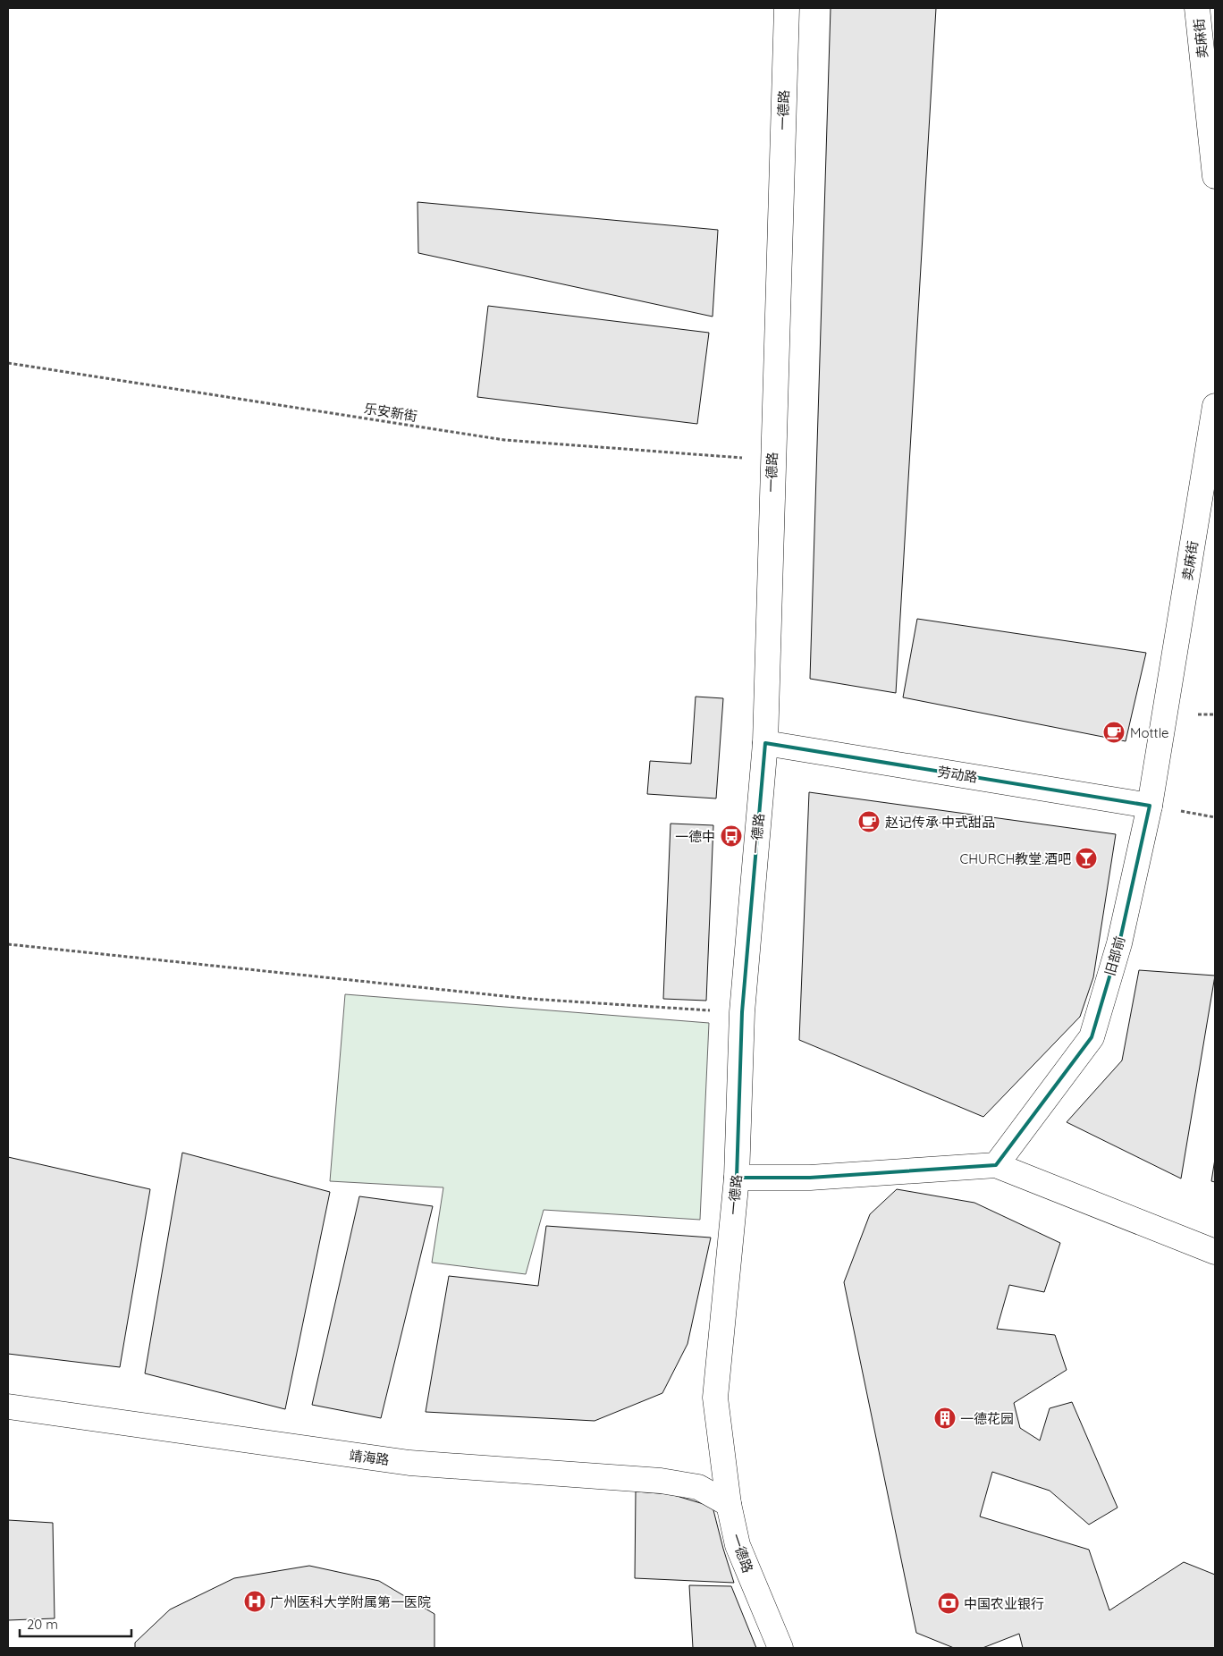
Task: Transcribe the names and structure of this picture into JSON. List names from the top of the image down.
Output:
{
  "streets": {
    "street": [
      "卖麻街",
      "一德路",
      "劳动路",
      "旧部前",
      "靖海路"
    ],
    "path": ["乐安新街"]
  },
  "crossings": [
    ["卖麻街", "旧部前"],
    ["一德路", "乐安新街"],
    ["一德路", "劳动路"],
    ["一德路", "靖海路"],
    ["劳动路", "旧部前"]
  ],
  "places": {
    "cafe": ["Mottle", "赵记传承·中式甜品"],
    "bus stop": ["一德中"],
    "bar": ["CHURCH教堂.酒吧"],
    "building": ["一德花园"],
    "hospital": ["广州医科大学附属第一医院"],
    "bank": ["中国农业银行"]
  },
  "scale_bar": "20 m"
}
